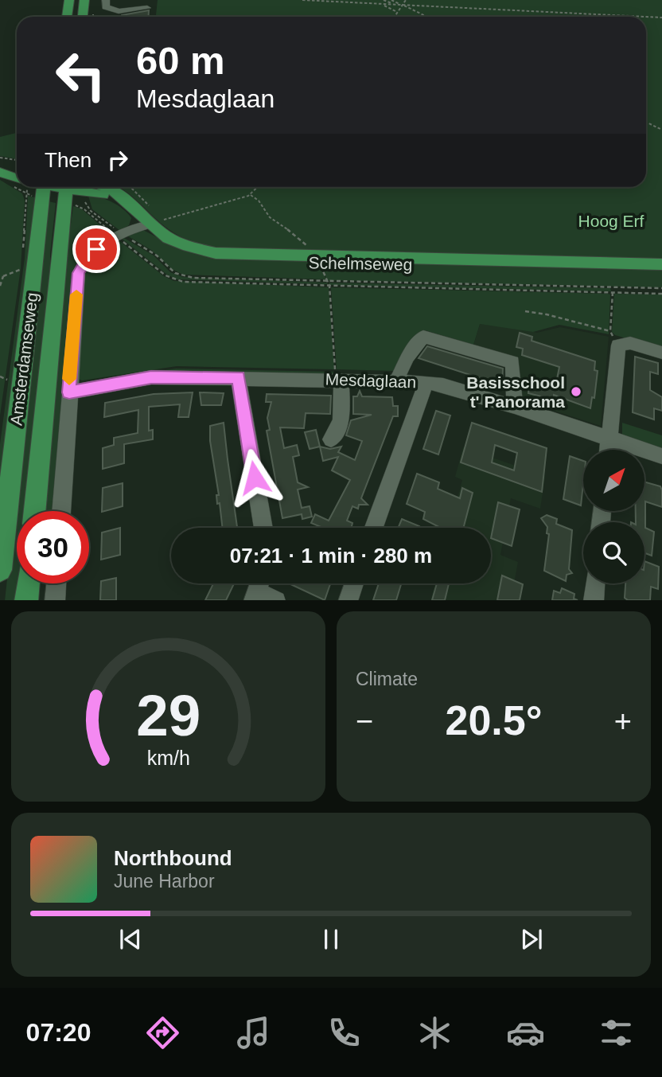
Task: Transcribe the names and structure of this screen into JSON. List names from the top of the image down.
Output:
{
  "streets": {
    "main road": ["Schelmseweg", "Amsterdamseweg"],
    "street": ["Mesdaglaan"]
  },
  "parks": ["Hoog Erf"],
  "places": ["Basisschool t' Panorama"],
  "north": "top right",
  "page": {
    "turn": ["60 m", "Mesdaglaan"],
    "then": "Then",
    "limit": "30",
    "trip": "07:21 · 1 min · 280 m",
    "tile": "Climate",
    "heat": ["−", "20.5°", "+"],
    "song": ["Northbound", "June Harbor"],
    "tabs": "07:20",
    "gauge": ["29", "km/h"]
  }
}
